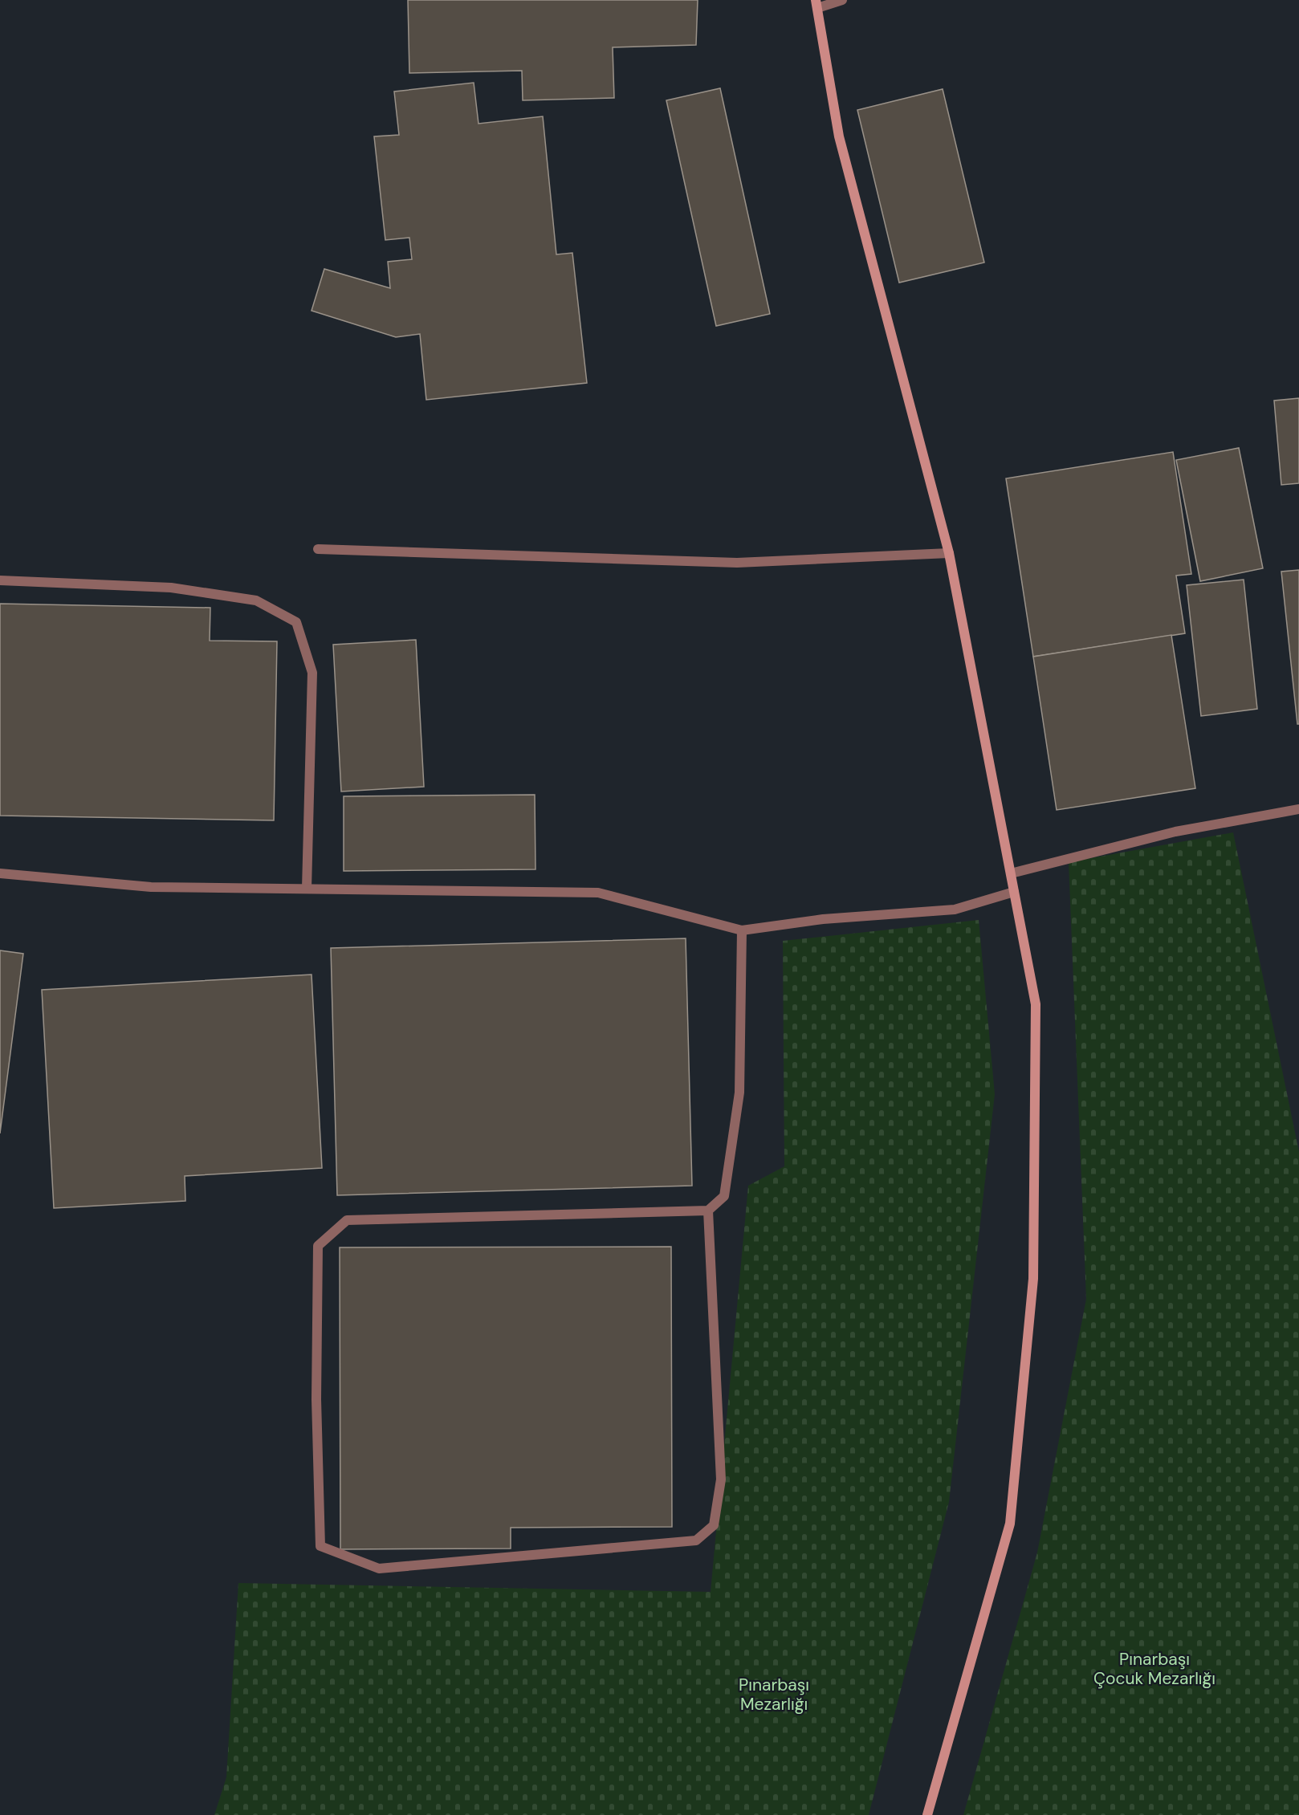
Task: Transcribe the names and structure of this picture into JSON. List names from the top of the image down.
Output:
{
  "parks": ["Pınarbaşı Çocuk Mezarlığı", "Pınarbaşı Mezarlığı"]
}
